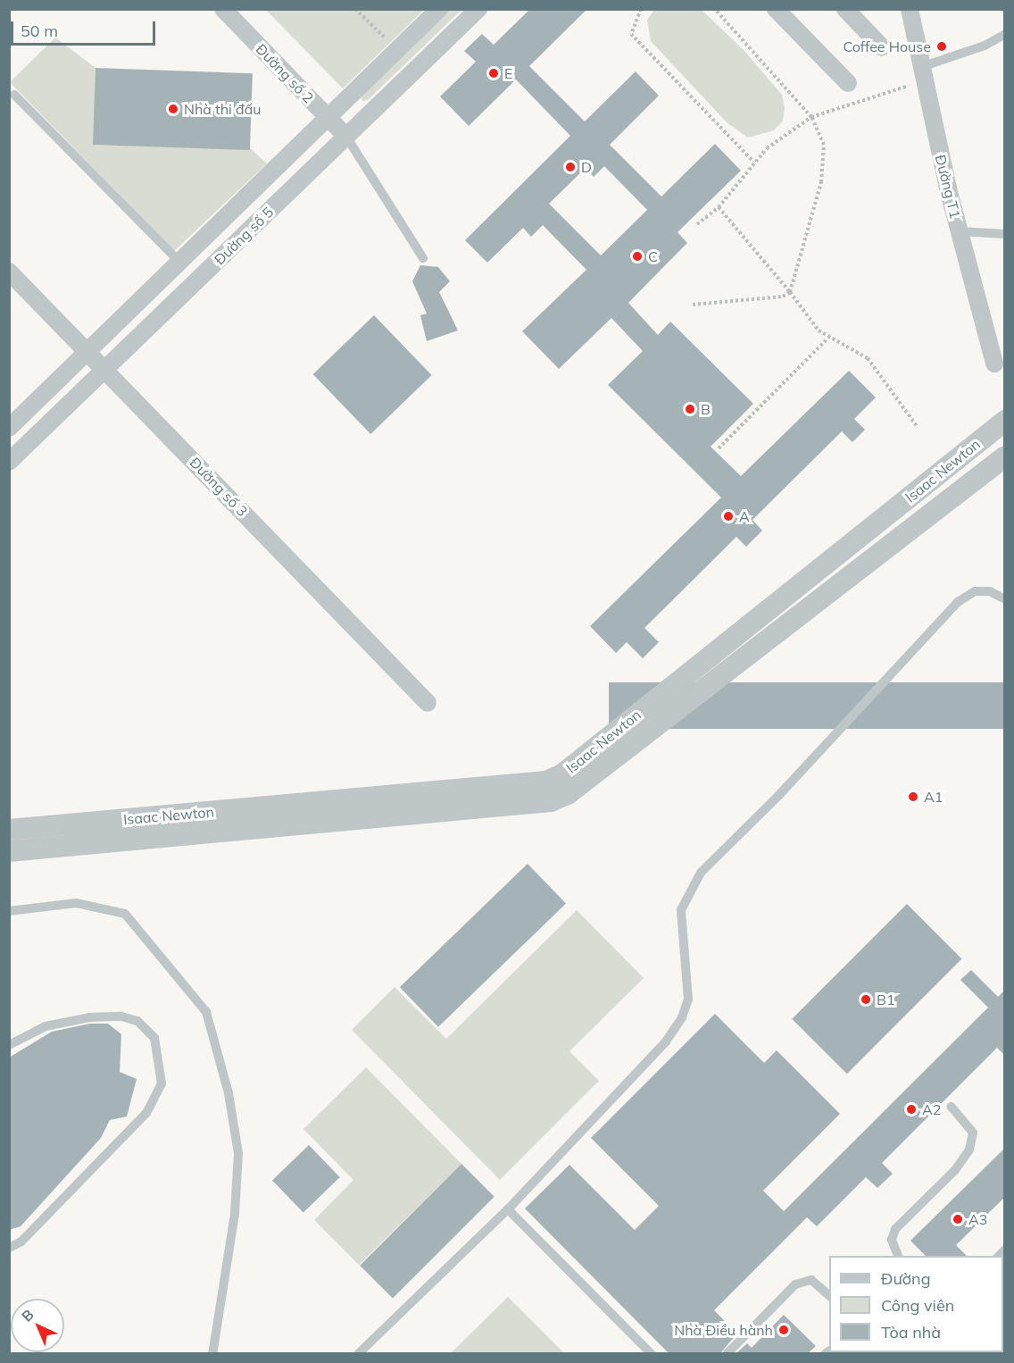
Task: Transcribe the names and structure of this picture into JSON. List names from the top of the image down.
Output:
{
  "streets": {
    "street": [
      "Đường số 2",
      "Đường T1",
      "Đường số 5",
      "Isaac Newton",
      "Đường số 3"
    ]
  },
  "crossings": [
    ["Đường số 2", "Đường số 5"],
    ["Đường số 5", "Đường số 3"]
  ],
  "places": [
    "Coffee House",
    "E",
    "Nhà thi đấu",
    "D",
    "C",
    "B",
    "A",
    "A1",
    "B1",
    "A2",
    "A3",
    "Nhà Điều hành"
  ],
  "legend": ["Đường", "Công viên", "Tòa nhà"],
  "scale_bar": "50 m",
  "north": "top left"
}
